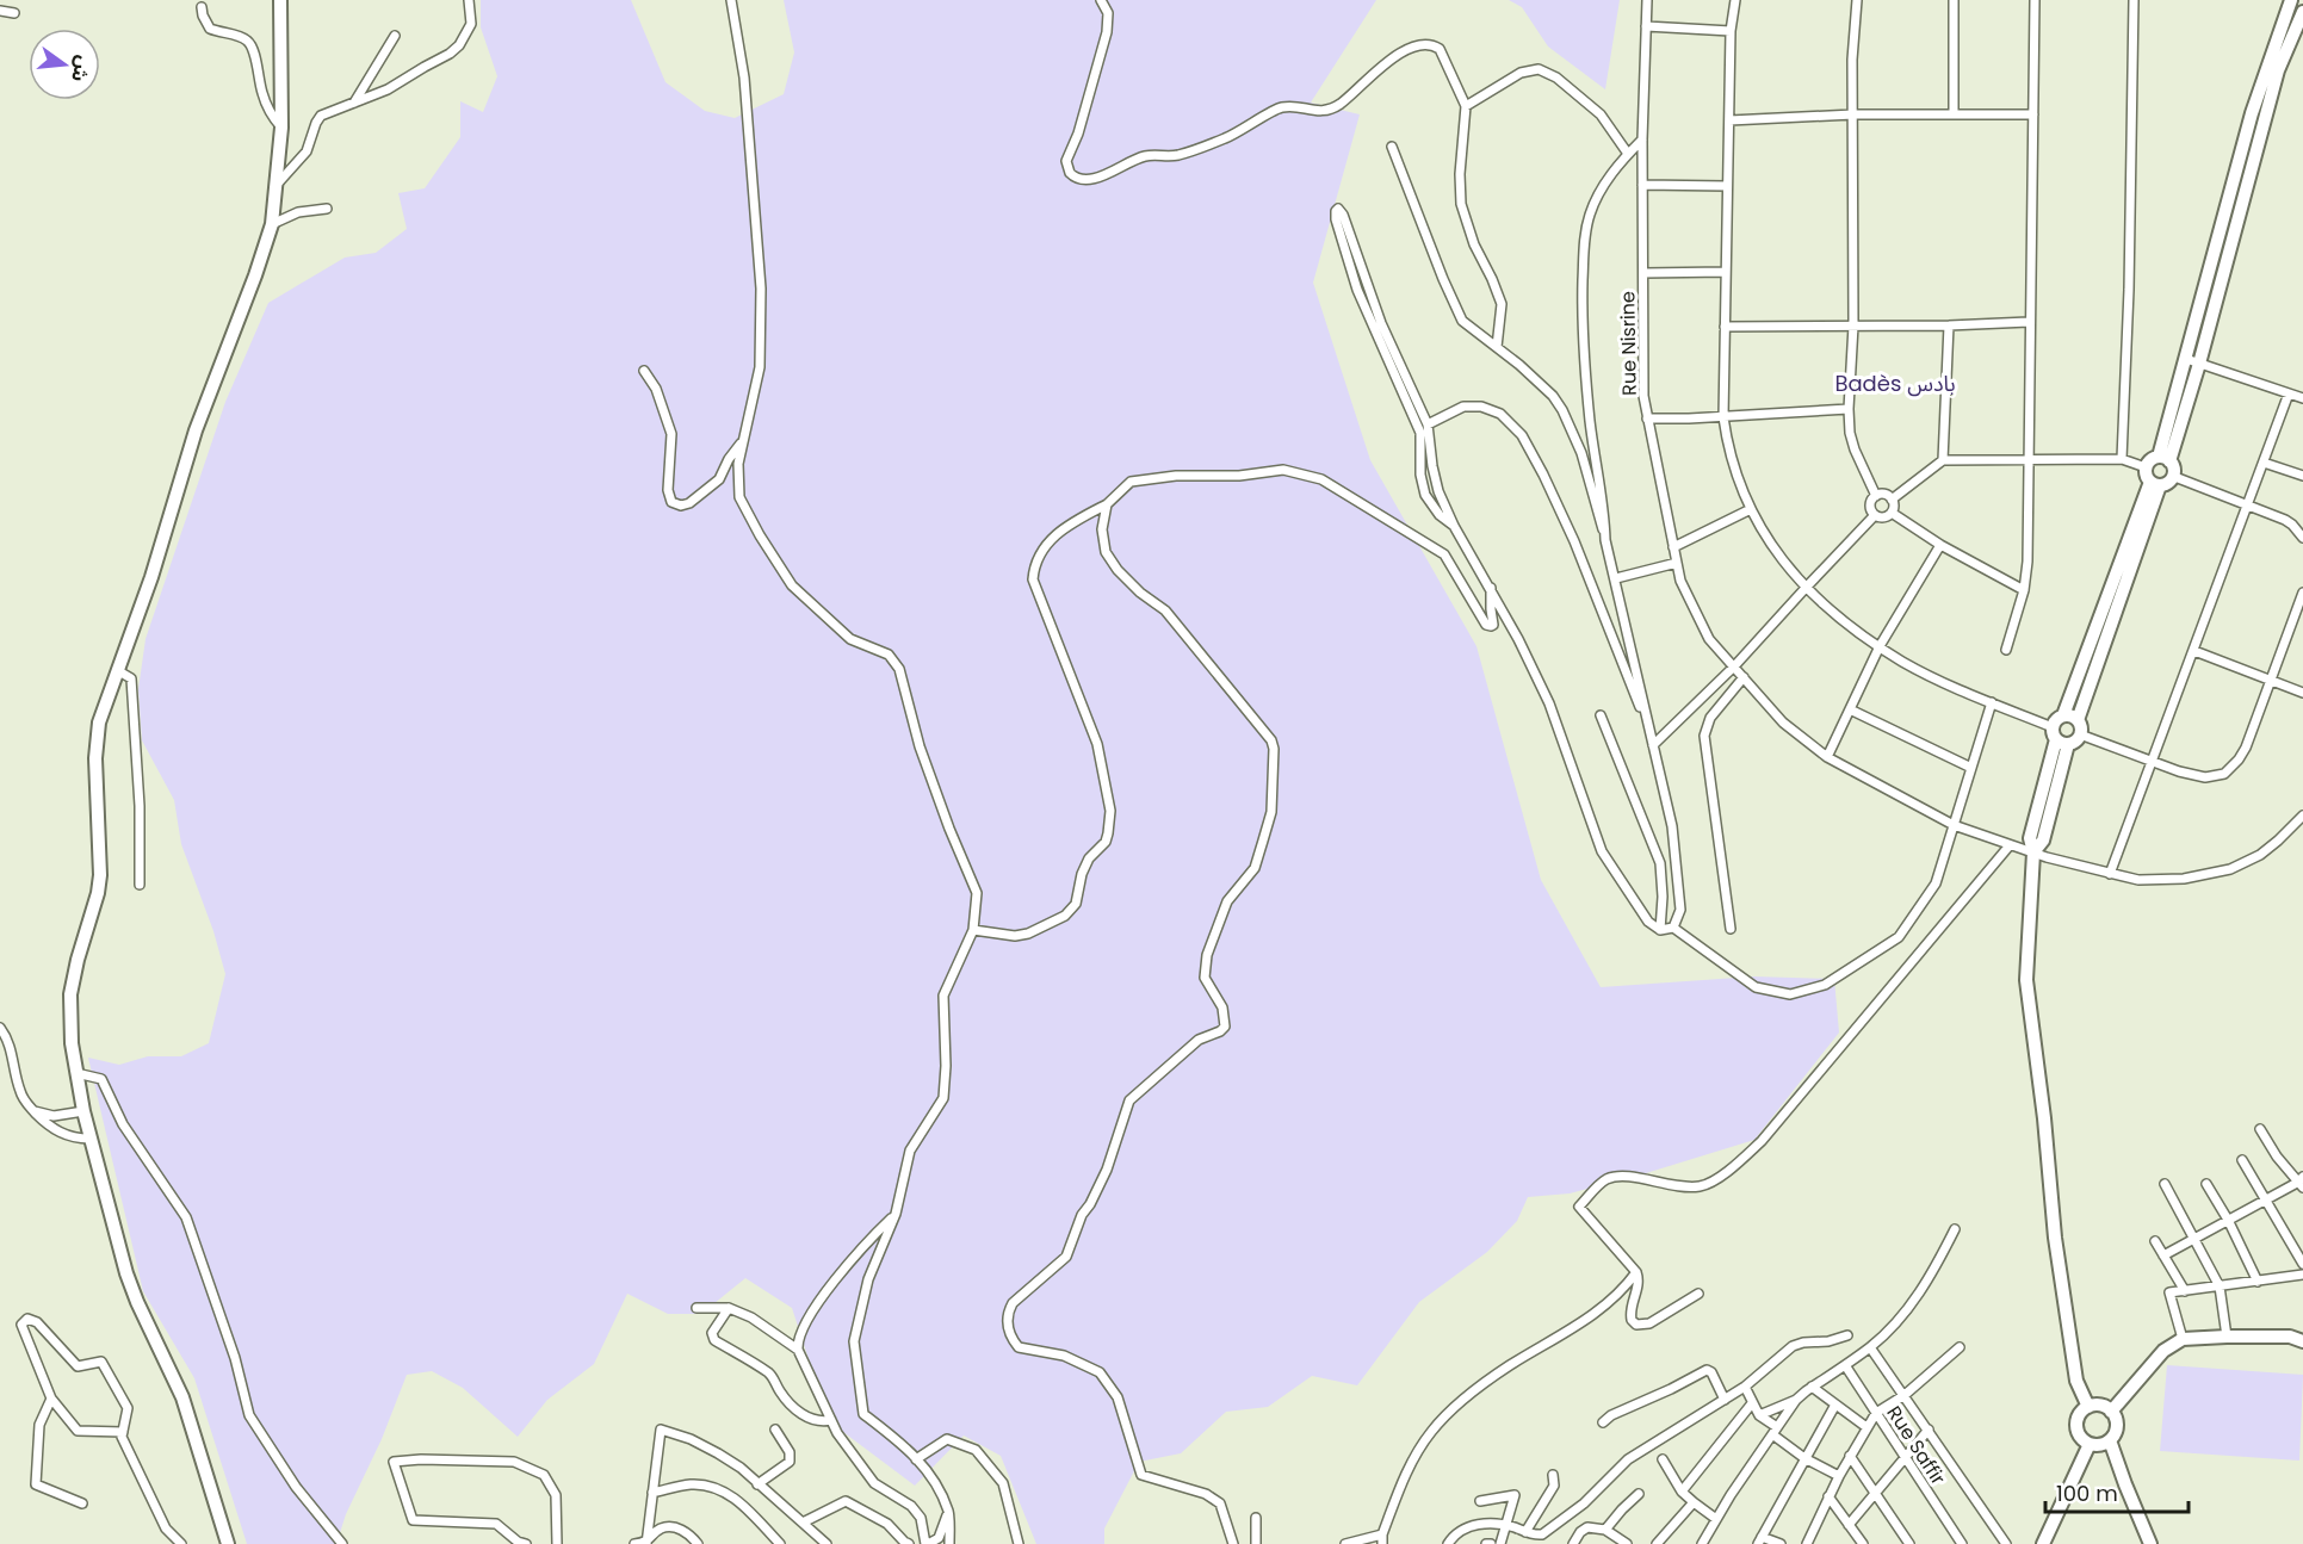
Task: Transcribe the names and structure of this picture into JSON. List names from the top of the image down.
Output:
{
  "streets": {
    "street": ["Rue Nisrine", "Rue Saffir"]
  },
  "districts": ["Badès بادس"],
  "scale_bar": "100 m",
  "north": "right"
}
